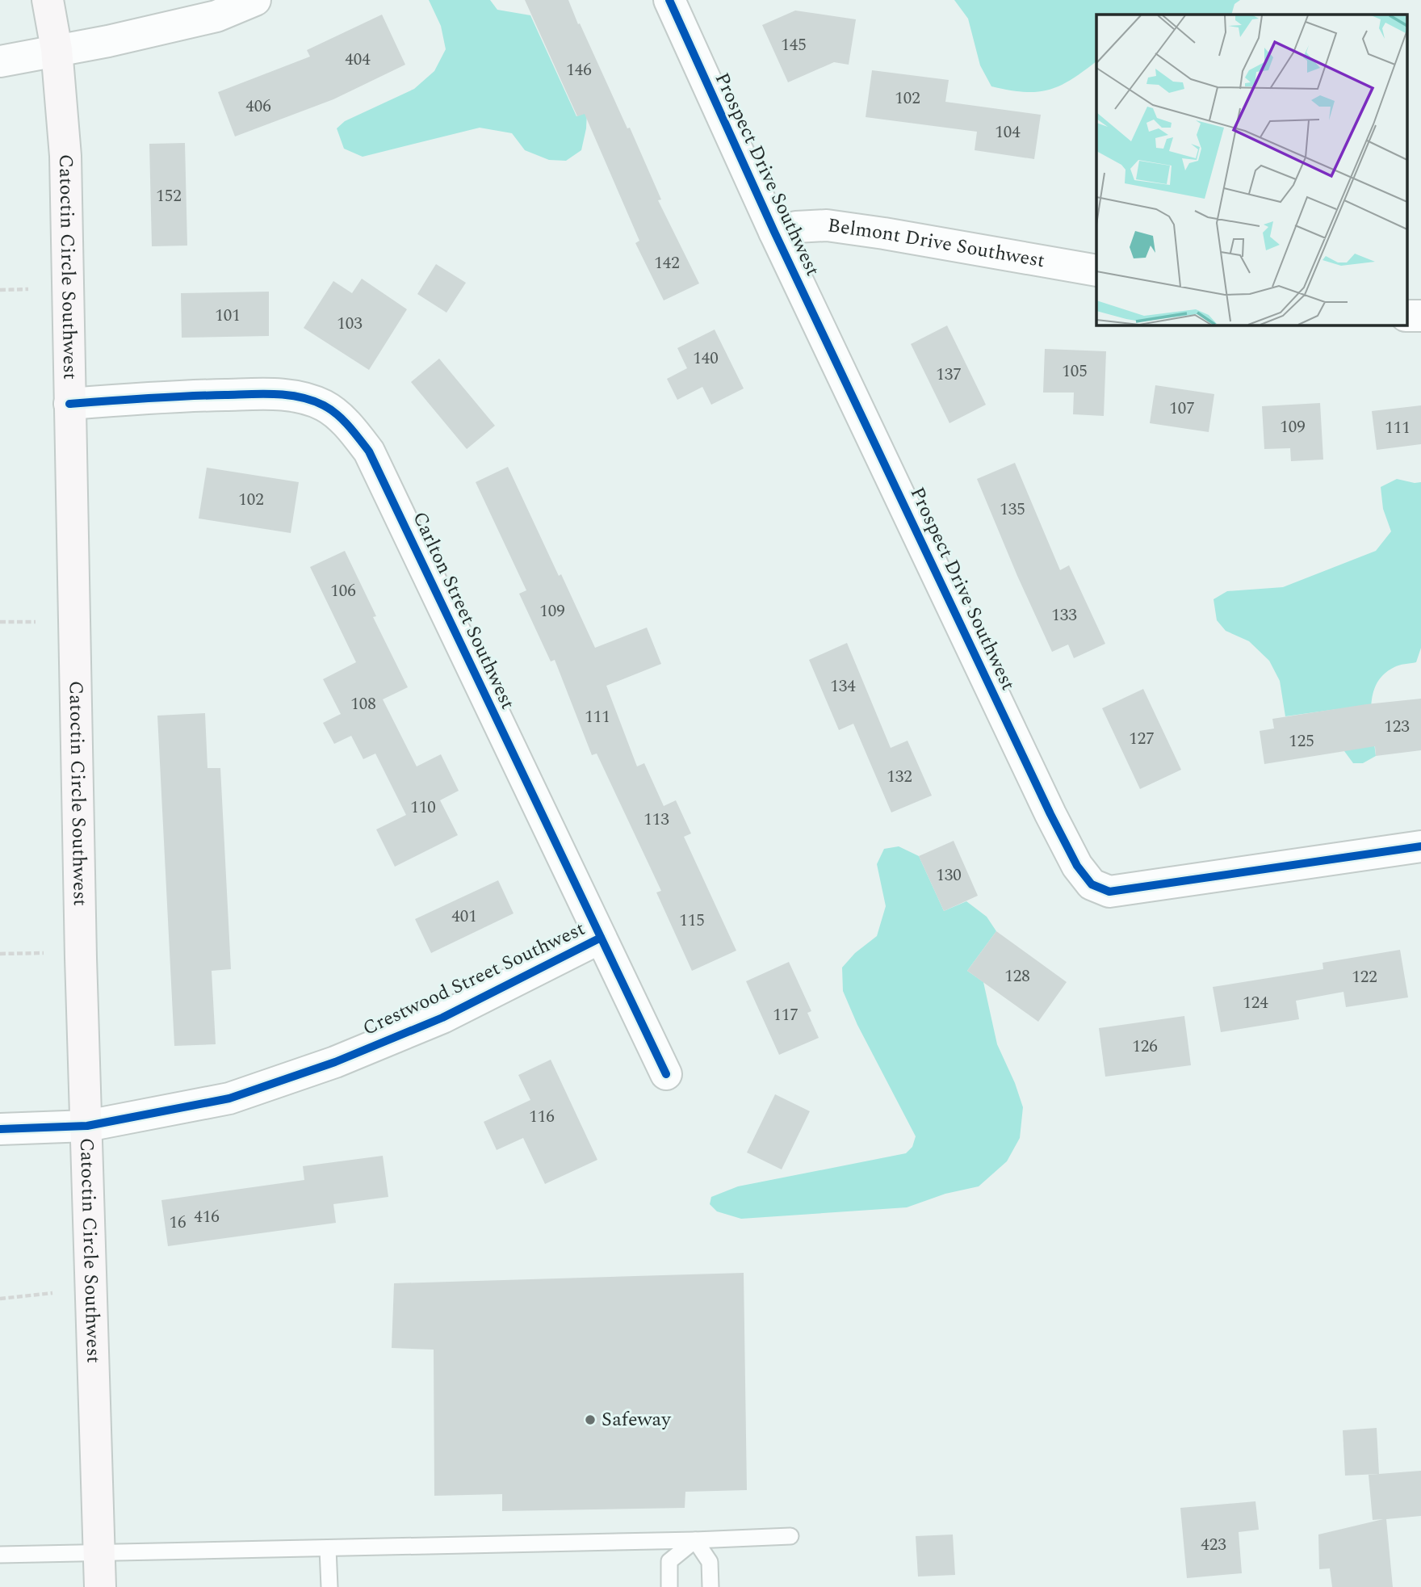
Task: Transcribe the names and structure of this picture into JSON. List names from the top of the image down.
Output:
{
  "streets": {
    "main road": ["Catoctin Circle Southwest"],
    "street": [
      "Prospect Drive Southwest",
      "Belmont Drive Southwest",
      "Carlton Street Southwest",
      "Crestwood Street Southwest"
    ]
  },
  "crossings": [
    ["Prospect Drive Southwest", "Belmont Drive Southwest"],
    ["Catoctin Circle Southwest", "Carlton Street Southwest"],
    ["Catoctin Circle Southwest", "Crestwood Street Southwest"],
    ["Carlton Street Southwest", "Crestwood Street Southwest"]
  ],
  "places": ["Safeway"],
  "house_numbers": [
    "145",
    "404",
    "146",
    "102",
    "406",
    "104",
    "152",
    "142",
    "101",
    "103",
    "140",
    "105",
    "137",
    "107",
    "109",
    "111",
    "102",
    "135",
    "106",
    "109",
    "133",
    "134",
    "108",
    "111",
    "123",
    "127",
    "125",
    "132",
    "110",
    "113",
    "130",
    "401",
    "115",
    "128",
    "122",
    "124",
    "117",
    "126",
    "116",
    "416",
    "16",
    "423"
  ]
}
